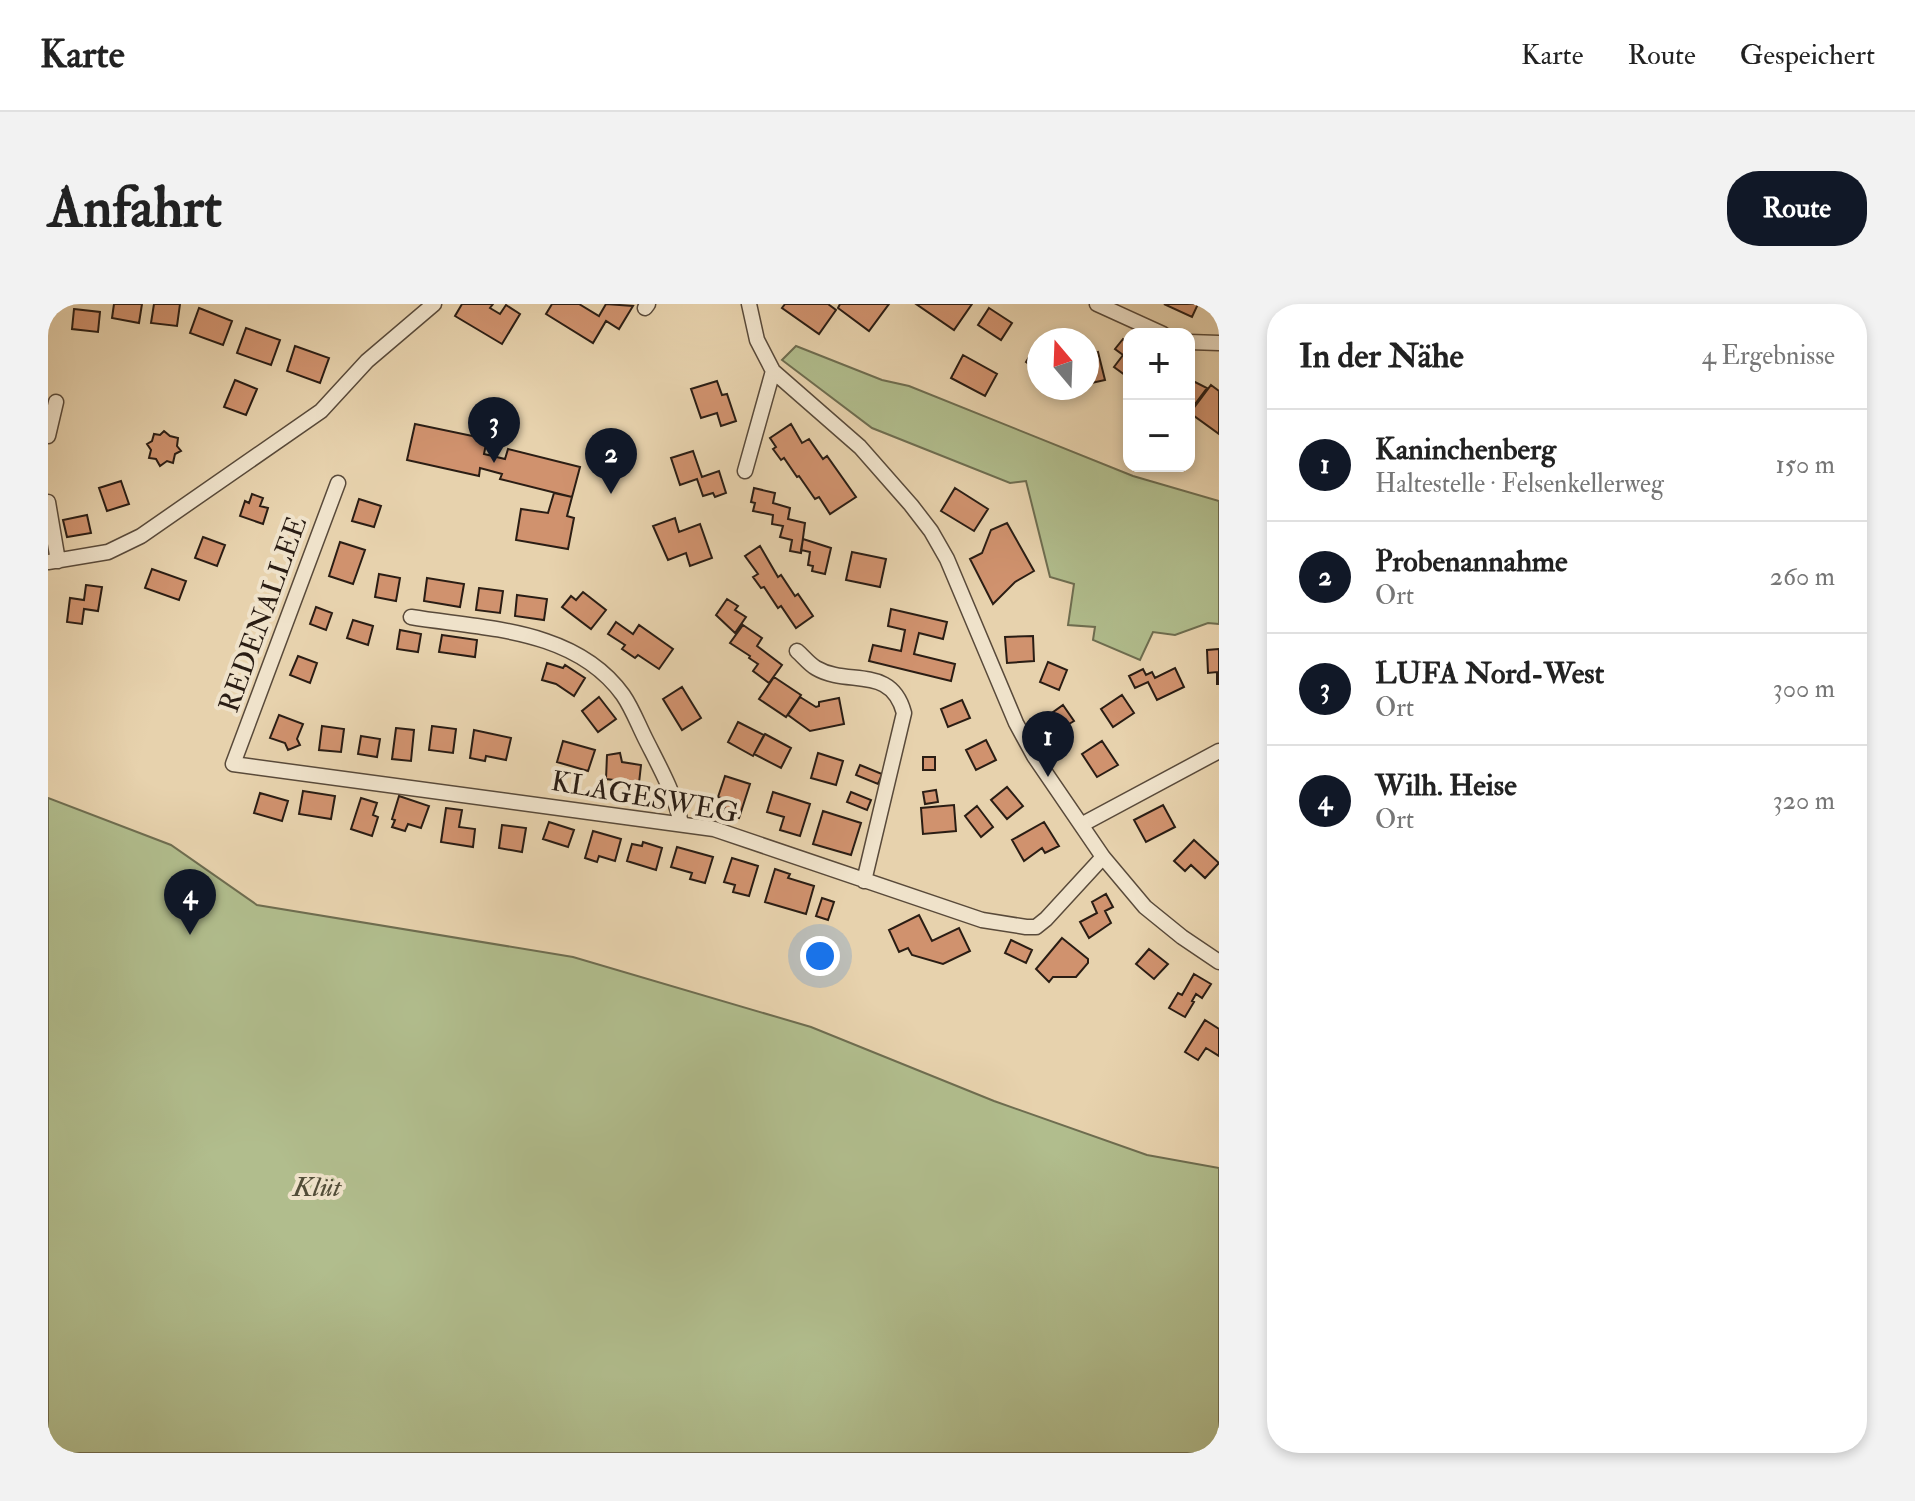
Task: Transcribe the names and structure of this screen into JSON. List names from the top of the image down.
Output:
{
  "streets": {
    "street": ["REDENALLEE", "KLAGESWEG"]
  },
  "crossings": [
    ["REDENALLEE", "KLAGESWEG"]
  ],
  "parks": ["Klüt"],
  "north": "top",
  "page": {
    "header": "Karte",
    "nav": ["Karte", "Route", "Gespeichert"],
    "buttons": "Route",
    "title": "Anfahrt",
    "heading": ["In der Nähe", "4 Ergebnisse"],
    "map_buttons": ["+", "−"],
    "pins": [
      "3",
      "2",
      "1",
      "4"
    ],
    "list": [
      {
        "mark": "1",
        "name": "Kaninchenberg",
        "note": "Haltestelle · Felsenkellerweg",
        "value": "150 m"
      },
      {
        "mark": "2",
        "name": "Probenannahme",
        "note": "Ort",
        "value": "260 m"
      },
      {
        "mark": "3",
        "name": "LUFA Nord-West",
        "note": "Ort",
        "value": "300 m"
      },
      {
        "mark": "4",
        "name": "Wilh. Heise",
        "note": "Ort",
        "value": "320 m"
      }
    ]
  }
}
